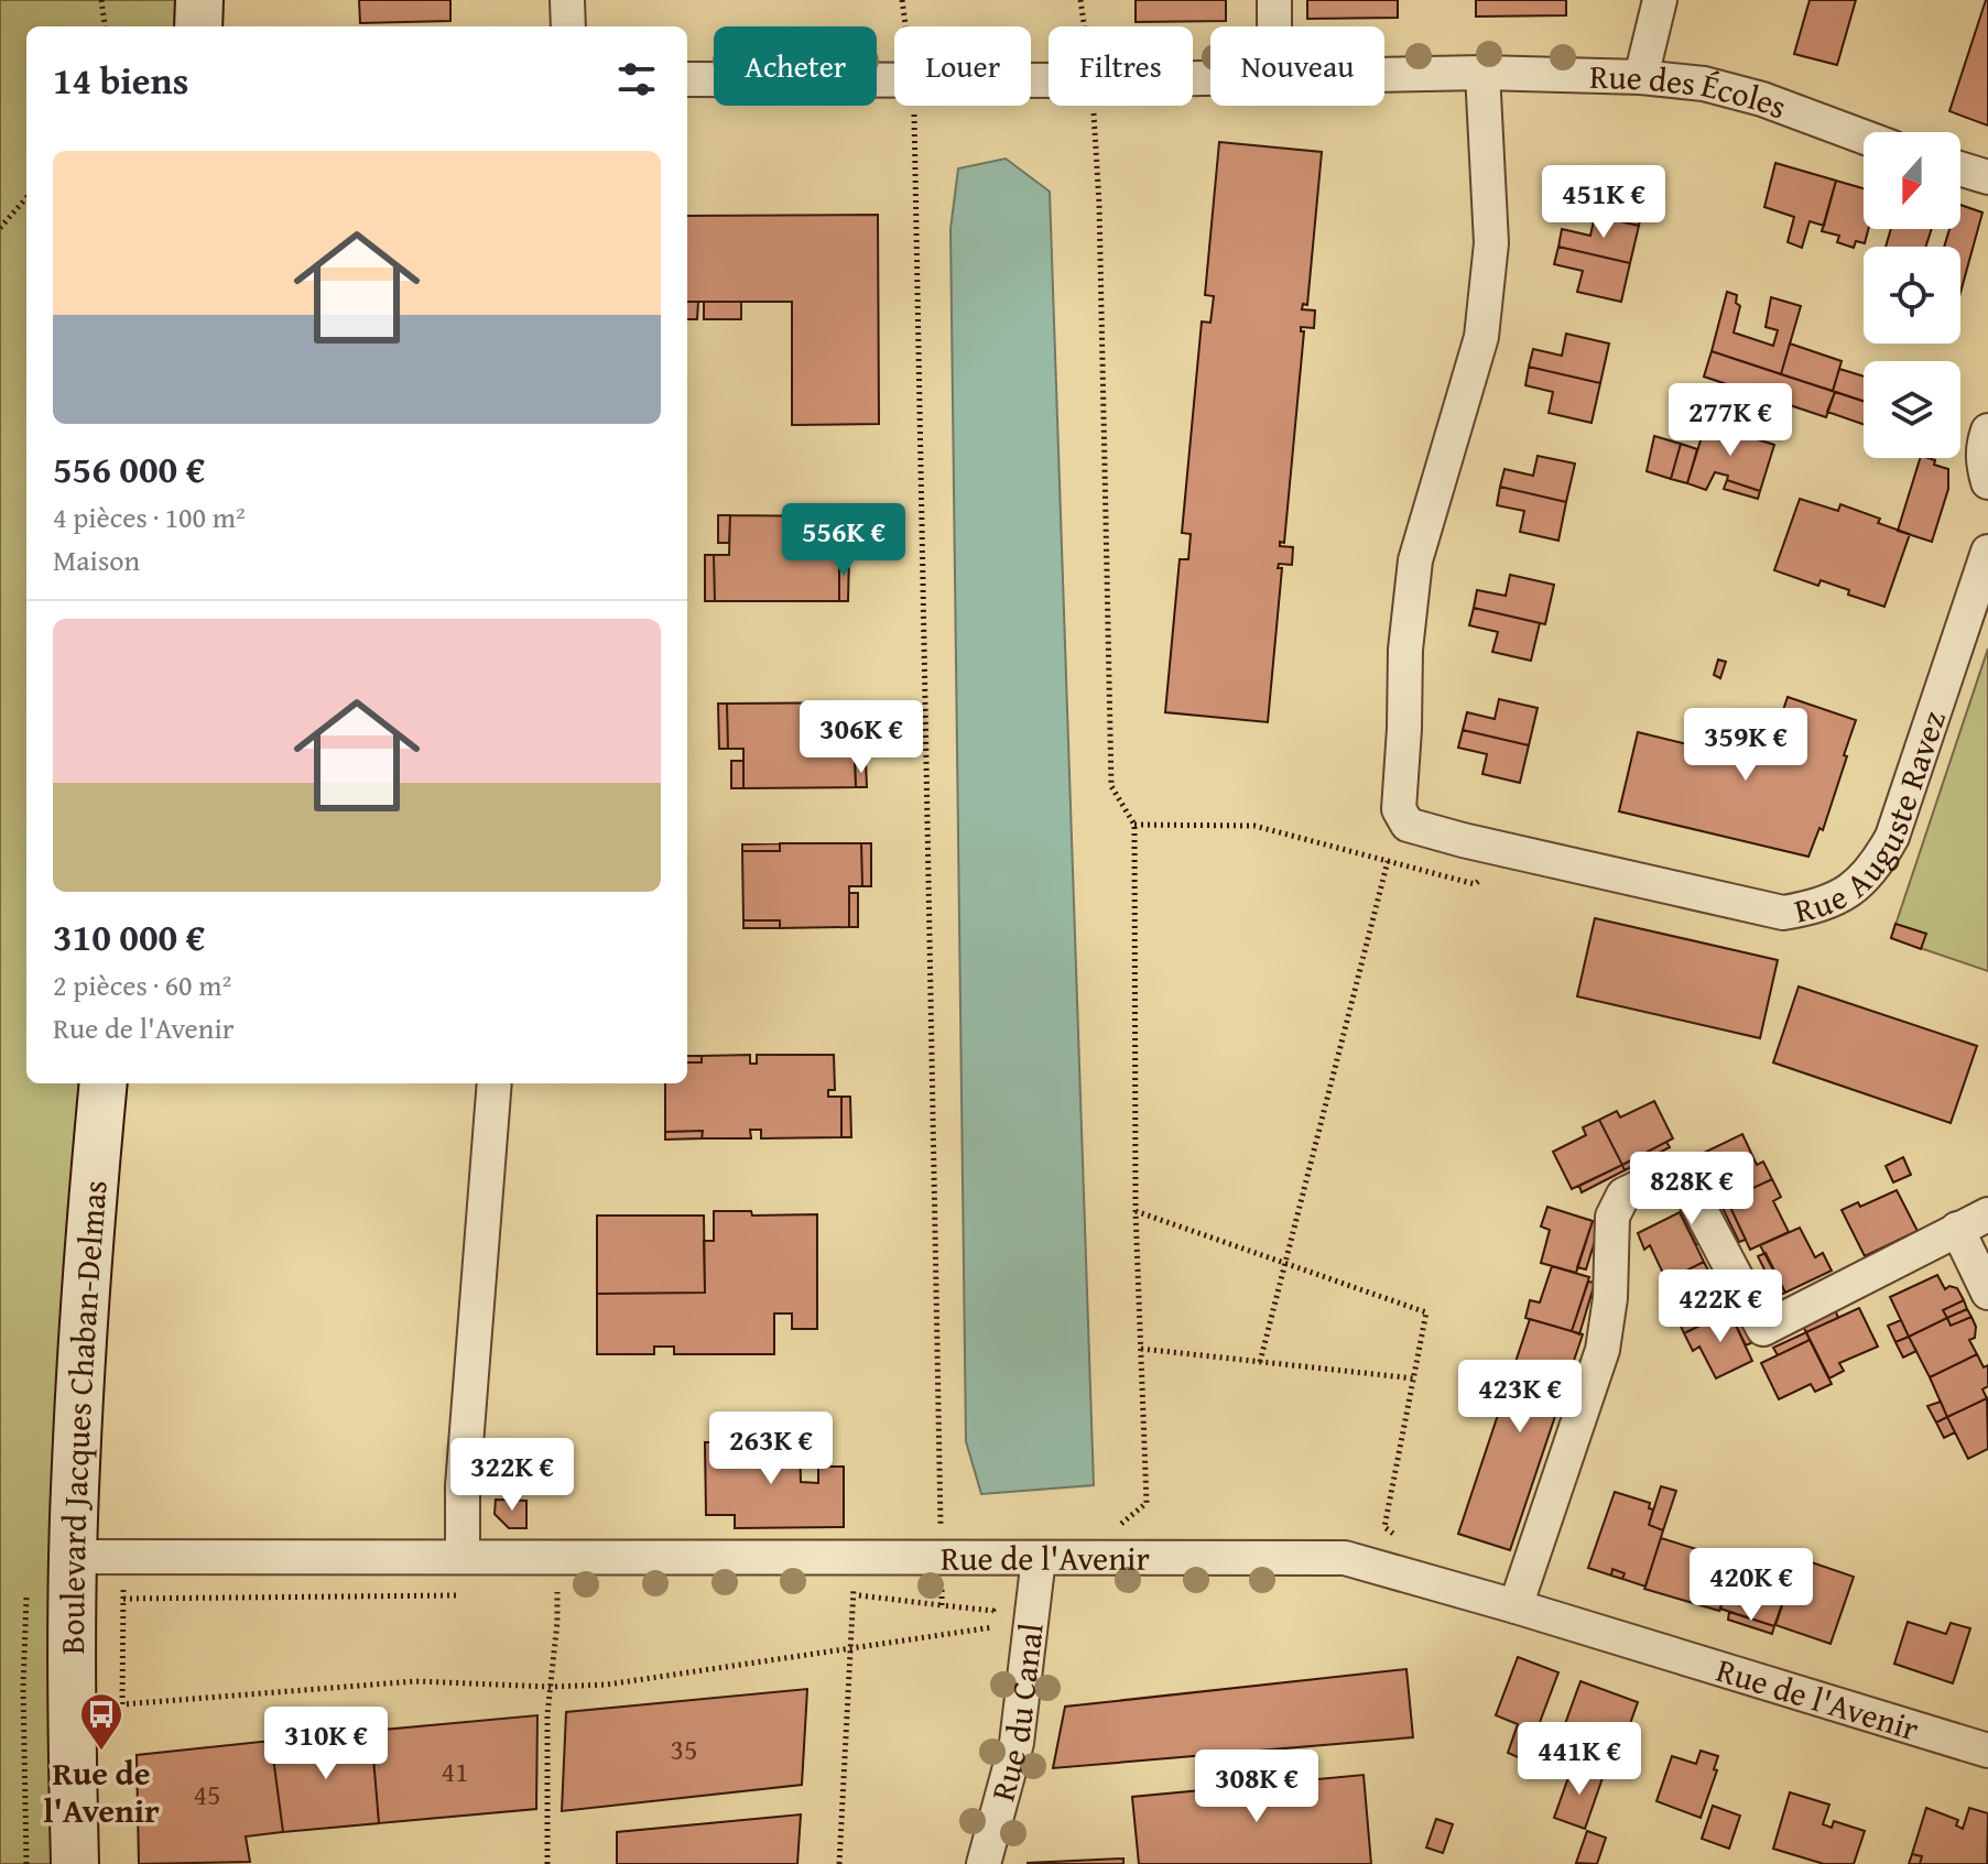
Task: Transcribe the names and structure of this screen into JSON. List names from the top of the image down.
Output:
{
  "streets": {
    "main road": ["Boulevard Jacques Chaban-Delmas"],
    "street": [
      "Rue des Écoles",
      "Rue Auguste Ravez",
      "Rue de l'Avenir",
      "Rue du Canal"
    ]
  },
  "crossings": [
    ["Rue des Écoles", "Rue Auguste Ravez"],
    ["Boulevard Jacques Chaban-Delmas", "Rue de l'Avenir"],
    ["Rue de l'Avenir", "Rue du Canal"]
  ],
  "places": {
    "bus stop": ["Rue de l'Avenir"]
  },
  "house_numbers": ["35", "41", "45"],
  "north": "bottom",
  "page": {
    "chip": [
      "Acheter",
      "Louer",
      "Filtres",
      "Nouveau"
    ],
    "heading": "14 biens",
    "list": [
      {
        "name": "556 000 €",
        "note": "4 pièces · 100 m² · Maison"
      },
      {
        "name": "310 000 €",
        "note": "2 pièces · 60 m² · Rue de l'Avenir"
      }
    ],
    "price": [
      "451K €",
      "277K €",
      "556K €",
      "306K €",
      "359K €",
      "828K €",
      "422K €",
      "423K €",
      "263K €",
      "322K €",
      "420K €",
      "310K €",
      "441K €",
      "308K €"
    ]
  }
}
